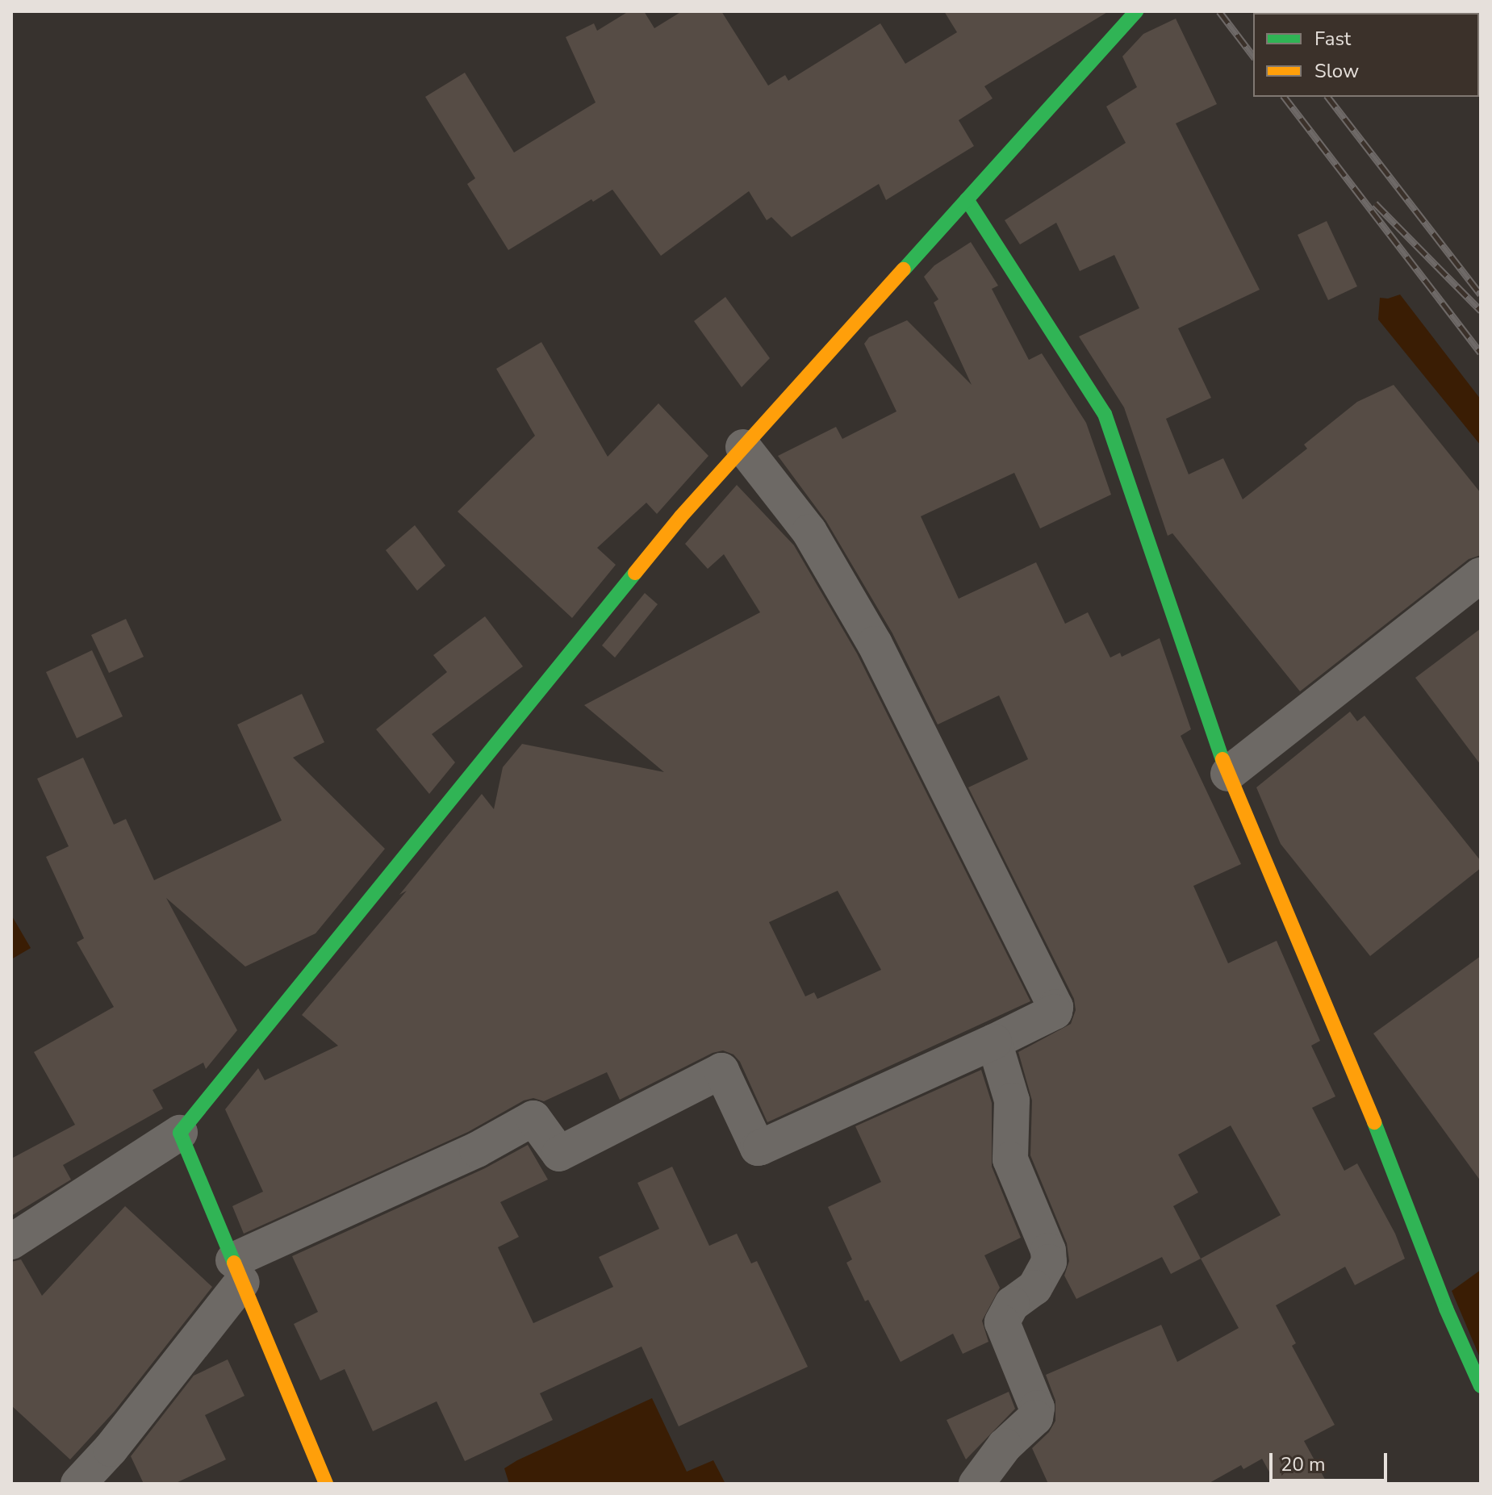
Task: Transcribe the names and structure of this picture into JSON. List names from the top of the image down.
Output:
{
  "legend": ["Fast", "Slow"],
  "scale_bar": "20 m"
}
